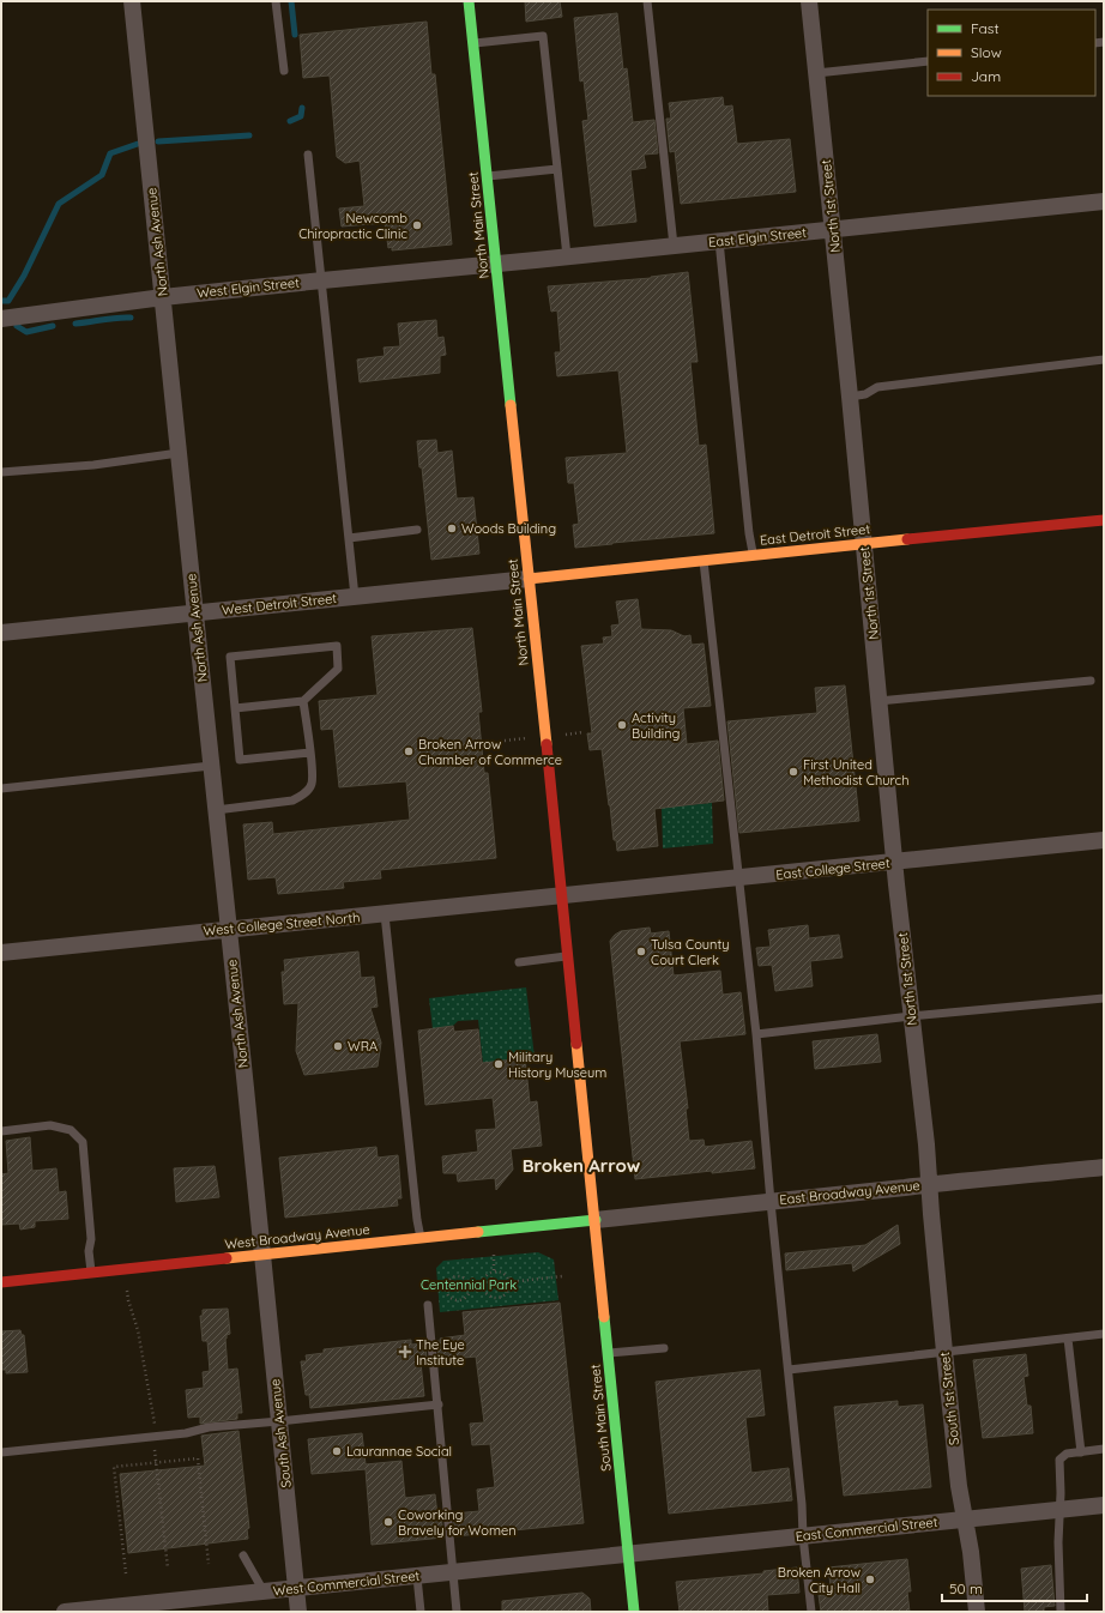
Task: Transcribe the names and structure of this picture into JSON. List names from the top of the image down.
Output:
{
  "streets": {
    "main road": [
      "North Main Street",
      "East Detroit Street",
      "West Broadway Avenue",
      "South Main Street"
    ],
    "street": [
      "North 1st Street",
      "East Elgin Street",
      "North Ash Avenue",
      "West Elgin Street",
      "West Detroit Street",
      "East College Street",
      "West College Street North",
      "East Broadway Avenue",
      "South 1st Street",
      "South Ash Avenue",
      "East Commercial Street",
      "West Commercial Street"
    ]
  },
  "crossings": [
    ["North 1st Street", "East Elgin Street"],
    ["North 1st Street", "East Detroit Street"],
    ["North 1st Street", "East College Street"],
    ["North 1st Street", "East Broadway Avenue"],
    ["North 1st Street", "South 1st Street"],
    ["North Main Street", "East Elgin Street"],
    ["North Main Street", "West Elgin Street"],
    ["North Main Street", "East Detroit Street"],
    ["North Main Street", "West Detroit Street"],
    ["North Main Street", "East College Street"],
    ["North Main Street", "West College Street North"],
    ["North Main Street", "East Broadway Avenue"],
    ["North Main Street", "West Broadway Avenue"],
    ["North Main Street", "South Main Street"],
    ["East Elgin Street", "West Elgin Street"],
    ["North Ash Avenue", "West Elgin Street"],
    ["North Ash Avenue", "West Detroit Street"],
    ["North Ash Avenue", "West College Street North"],
    ["North Ash Avenue", "West Broadway Avenue"],
    ["North Ash Avenue", "South Ash Avenue"],
    ["East Detroit Street", "West Detroit Street"],
    ["East College Street", "West College Street North"],
    ["East Broadway Avenue", "West Broadway Avenue"],
    ["East Broadway Avenue", "South 1st Street"],
    ["East Broadway Avenue", "South Main Street"],
    ["West Broadway Avenue", "South Main Street"],
    ["West Broadway Avenue", "South Ash Avenue"],
    ["South 1st Street", "East Commercial Street"],
    ["South Main Street", "East Commercial Street"],
    ["South Main Street", "West Commercial Street"],
    ["South Ash Avenue", "West Commercial Street"],
    ["East Commercial Street", "West Commercial Street"]
  ],
  "districts": ["Broken Arrow"],
  "parks": ["Centennial Park"],
  "places": {
    "other": [
      "Newcomb Chiropractic Clinic",
      "Woods Building",
      "Activity Building",
      "Broken Arrow Chamber of Commerce",
      "First United Methodist Church",
      "Tulsa County Court Clerk",
      "WRA",
      "Military History Museum",
      "Laurannae Social",
      "Coworking Bravely for Women",
      "Broken Arrow City Hall"
    ],
    "health": ["The Eye Institute"]
  },
  "legend": ["Fast", "Slow", "Jam"],
  "scale_bar": "50 m"
}
